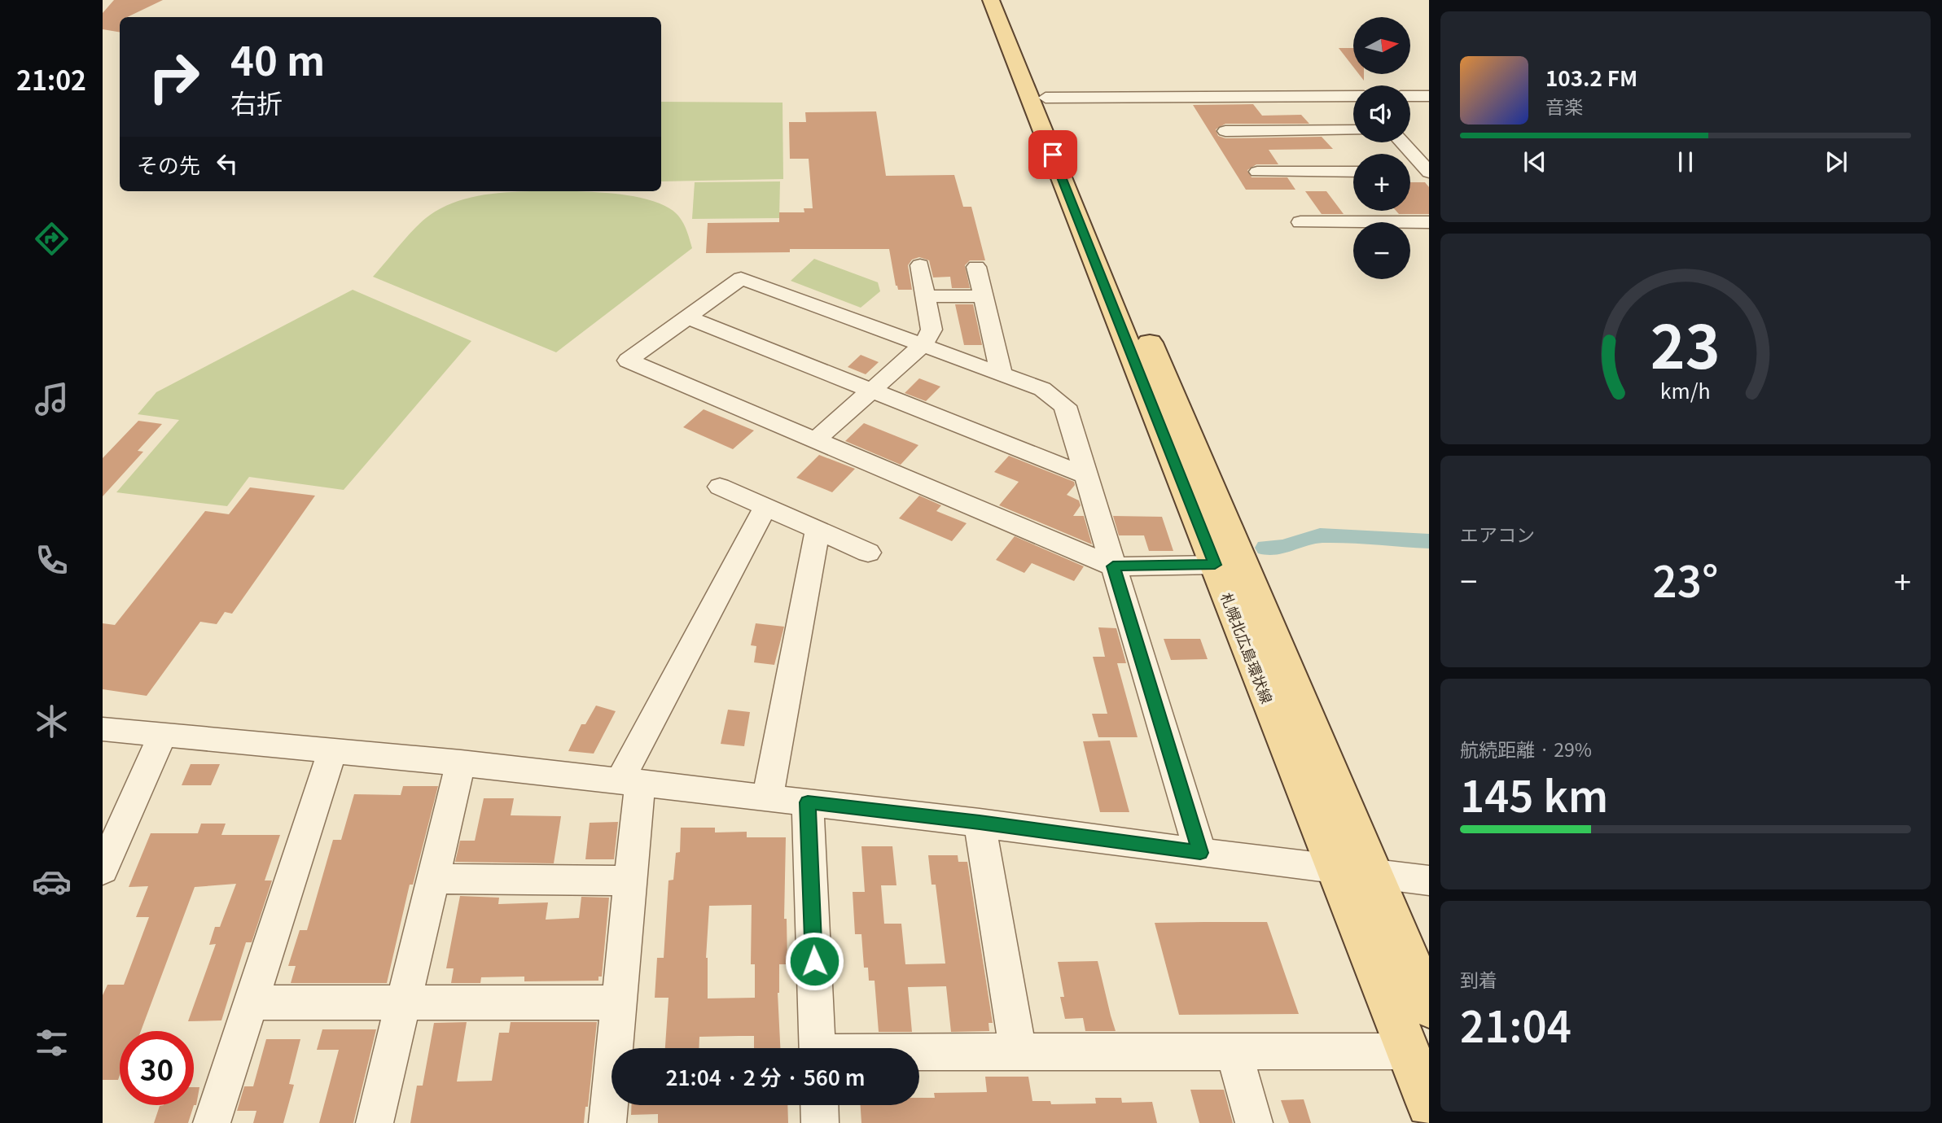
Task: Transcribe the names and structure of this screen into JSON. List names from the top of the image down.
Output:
{
  "streets": {
    "main road": ["札幌北広島環状線"]
  },
  "north": "right",
  "page": {
    "tabs": "21:02",
    "map_buttons": ["+", "−"],
    "turn": ["40 m", "右折"],
    "song": ["103.2 FM", "音楽"],
    "then": "その先",
    "tile": [
      "エアコン",
      ["航続距離 · 29%", "145 km"],
      ["到着", "21:04"]
    ],
    "heat": ["−", "23°", "+"],
    "limit": "30",
    "trip": "21:04 · 2 分 · 560 m",
    "gauge": ["23", "km/h"]
  }
}
